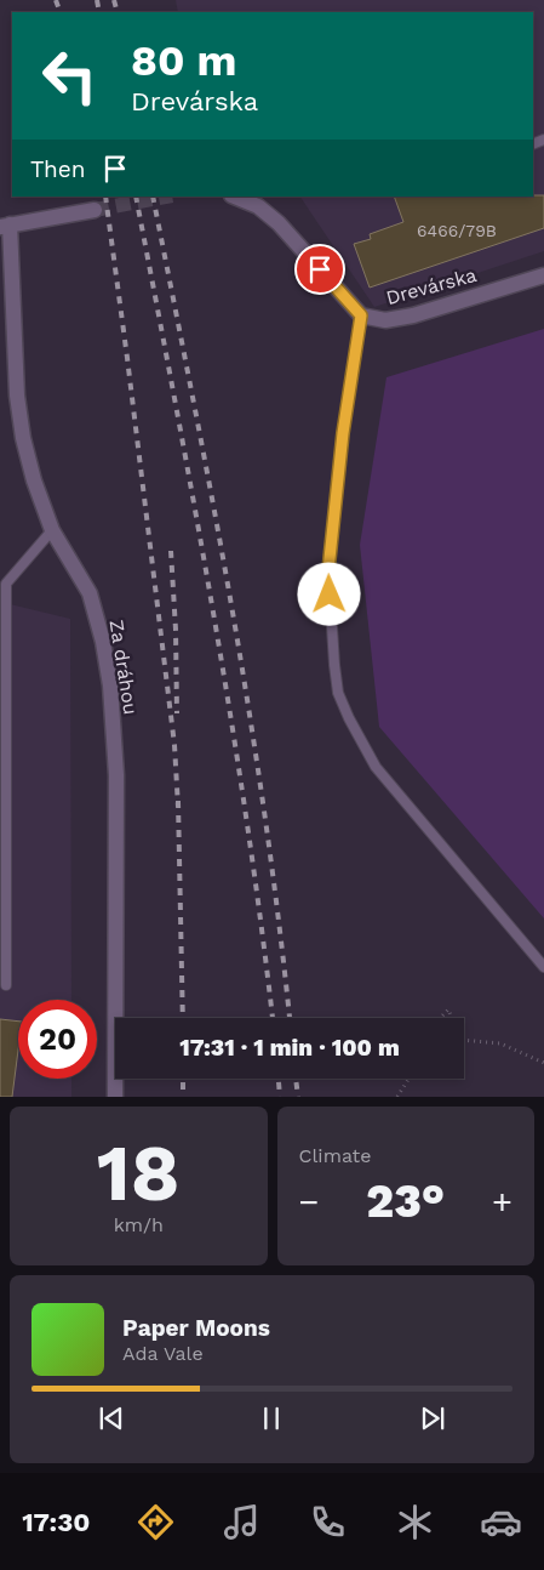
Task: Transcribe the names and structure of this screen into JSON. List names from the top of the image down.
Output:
{
  "streets": {
    "street": ["Drevárska", "Za dráhou"]
  },
  "house_numbers": ["6466/79B"],
  "page": {
    "turn": ["80 m", "Drevárska"],
    "then": "Then",
    "limit": "20",
    "trip": "17:31 · 1 min · 100 m",
    "tile": [
      ["18", "km/h"],
      "Climate"
    ],
    "heat": ["−", "23°", "+"],
    "song": ["Paper Moons", "Ada Vale"],
    "tabs": "17:30"
  }
}
